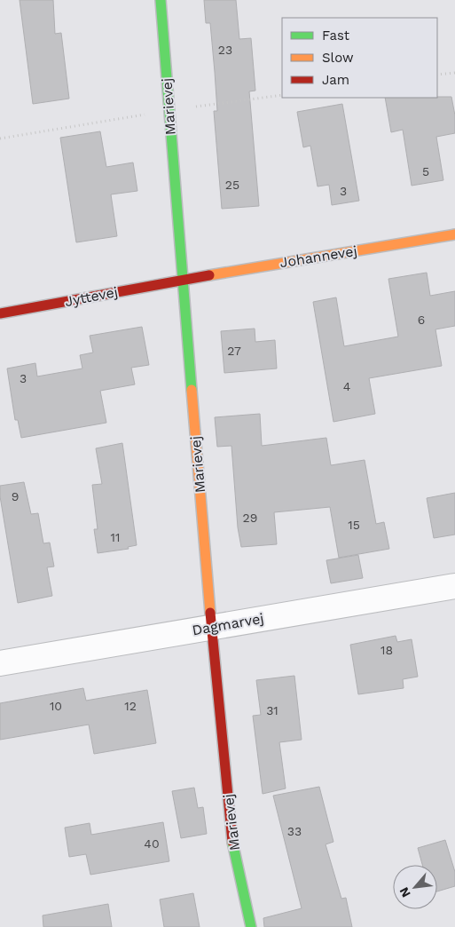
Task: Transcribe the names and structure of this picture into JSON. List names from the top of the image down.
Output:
{
  "streets": {
    "street": [
      "Marievej",
      "Johannevej",
      "Jyttevej",
      "Dagmarvej"
    ]
  },
  "crossings": [
    ["Marievej", "Johannevej"],
    ["Marievej", "Jyttevej"],
    ["Marievej", "Dagmarvej"],
    ["Johannevej", "Jyttevej"]
  ],
  "house_numbers": [
    "23",
    "5",
    "25",
    "3",
    "6",
    "27",
    "3",
    "4",
    "9",
    "29",
    "15",
    "11",
    "18",
    "10",
    "12",
    "31",
    "33",
    "40"
  ],
  "legend": ["Fast", "Slow", "Jam"],
  "north": "bottom left"
}
